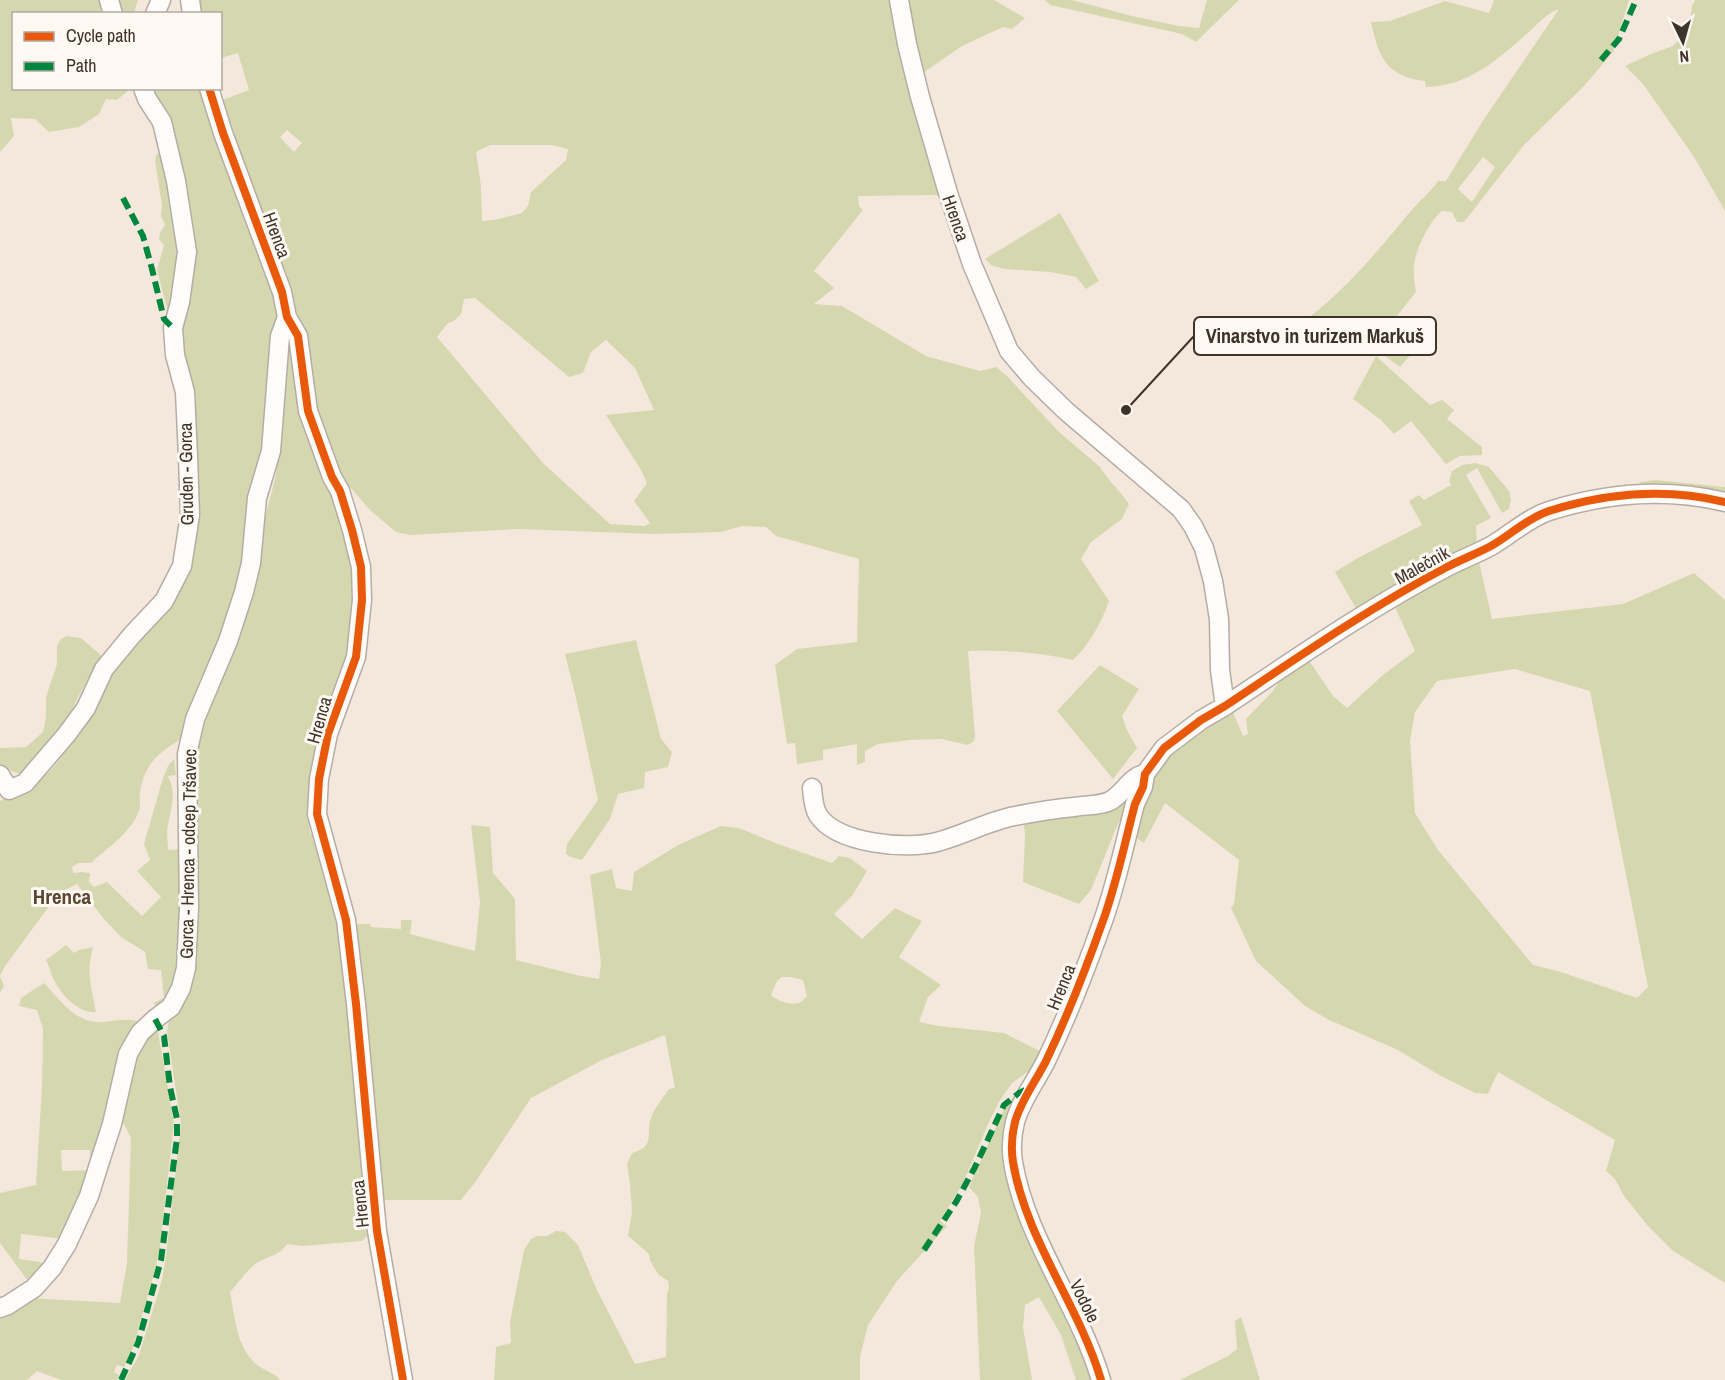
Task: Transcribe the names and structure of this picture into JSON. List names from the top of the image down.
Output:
{
  "streets": {
    "street": [
      "Hrenca",
      "Gruden - Gorca",
      "Malečnik",
      "Gorca - Hrenca - odcep Tršavec",
      "Vodole"
    ]
  },
  "crossings": [
    ["Hrenca", "Malečnik"],
    ["Hrenca", "Gorca - Hrenca - odcep Tršavec"],
    ["Hrenca", "Vodole"]
  ],
  "districts": ["Hrenca"],
  "places": ["Vinarstvo in turizem Markuš"],
  "legend": ["Cycle path", "Path"],
  "north": "bottom"
}
